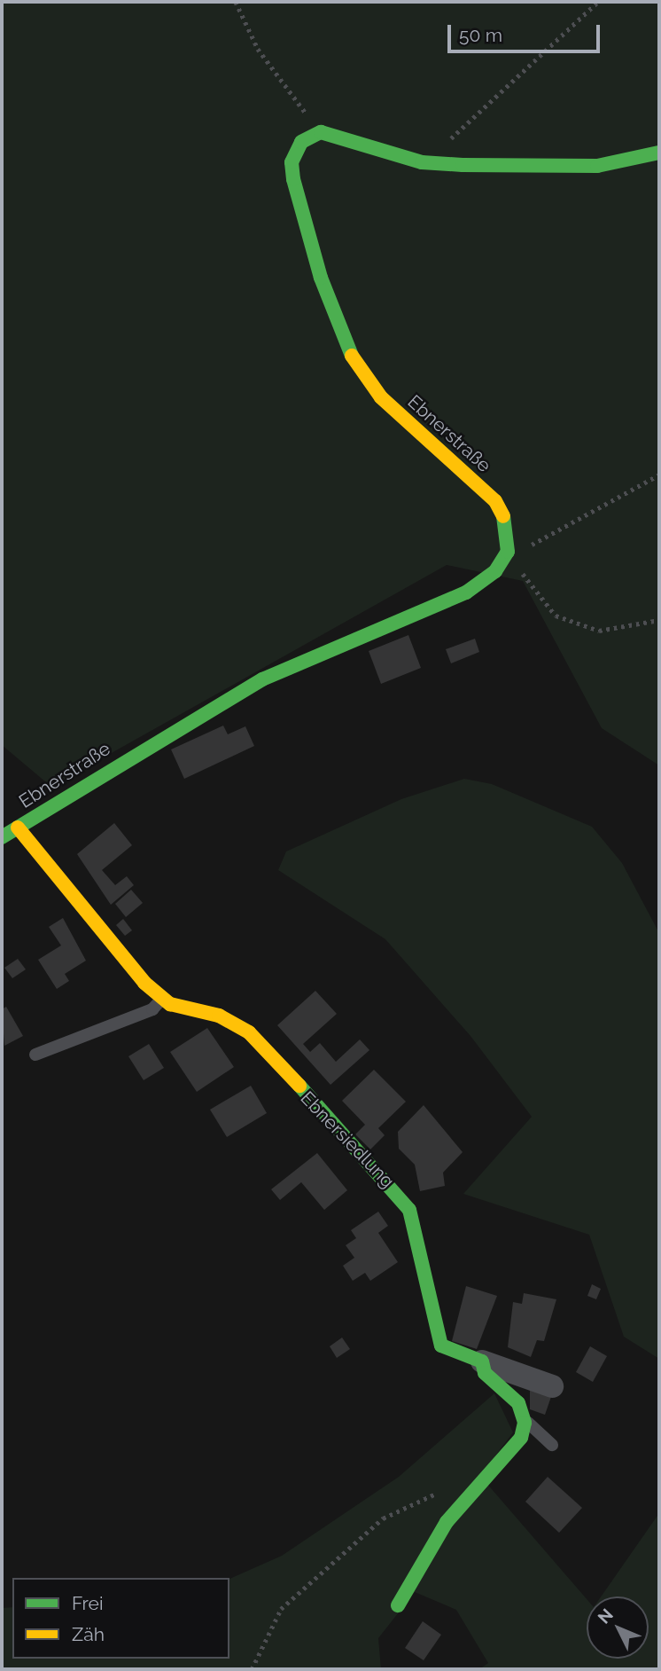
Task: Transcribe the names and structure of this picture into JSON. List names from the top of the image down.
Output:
{
  "streets": {
    "street": ["Ebnerstraße", "Ebnersiedlung"]
  },
  "legend": ["Frei", "Zäh"],
  "scale_bar": "50 m",
  "north": "top left"
}
